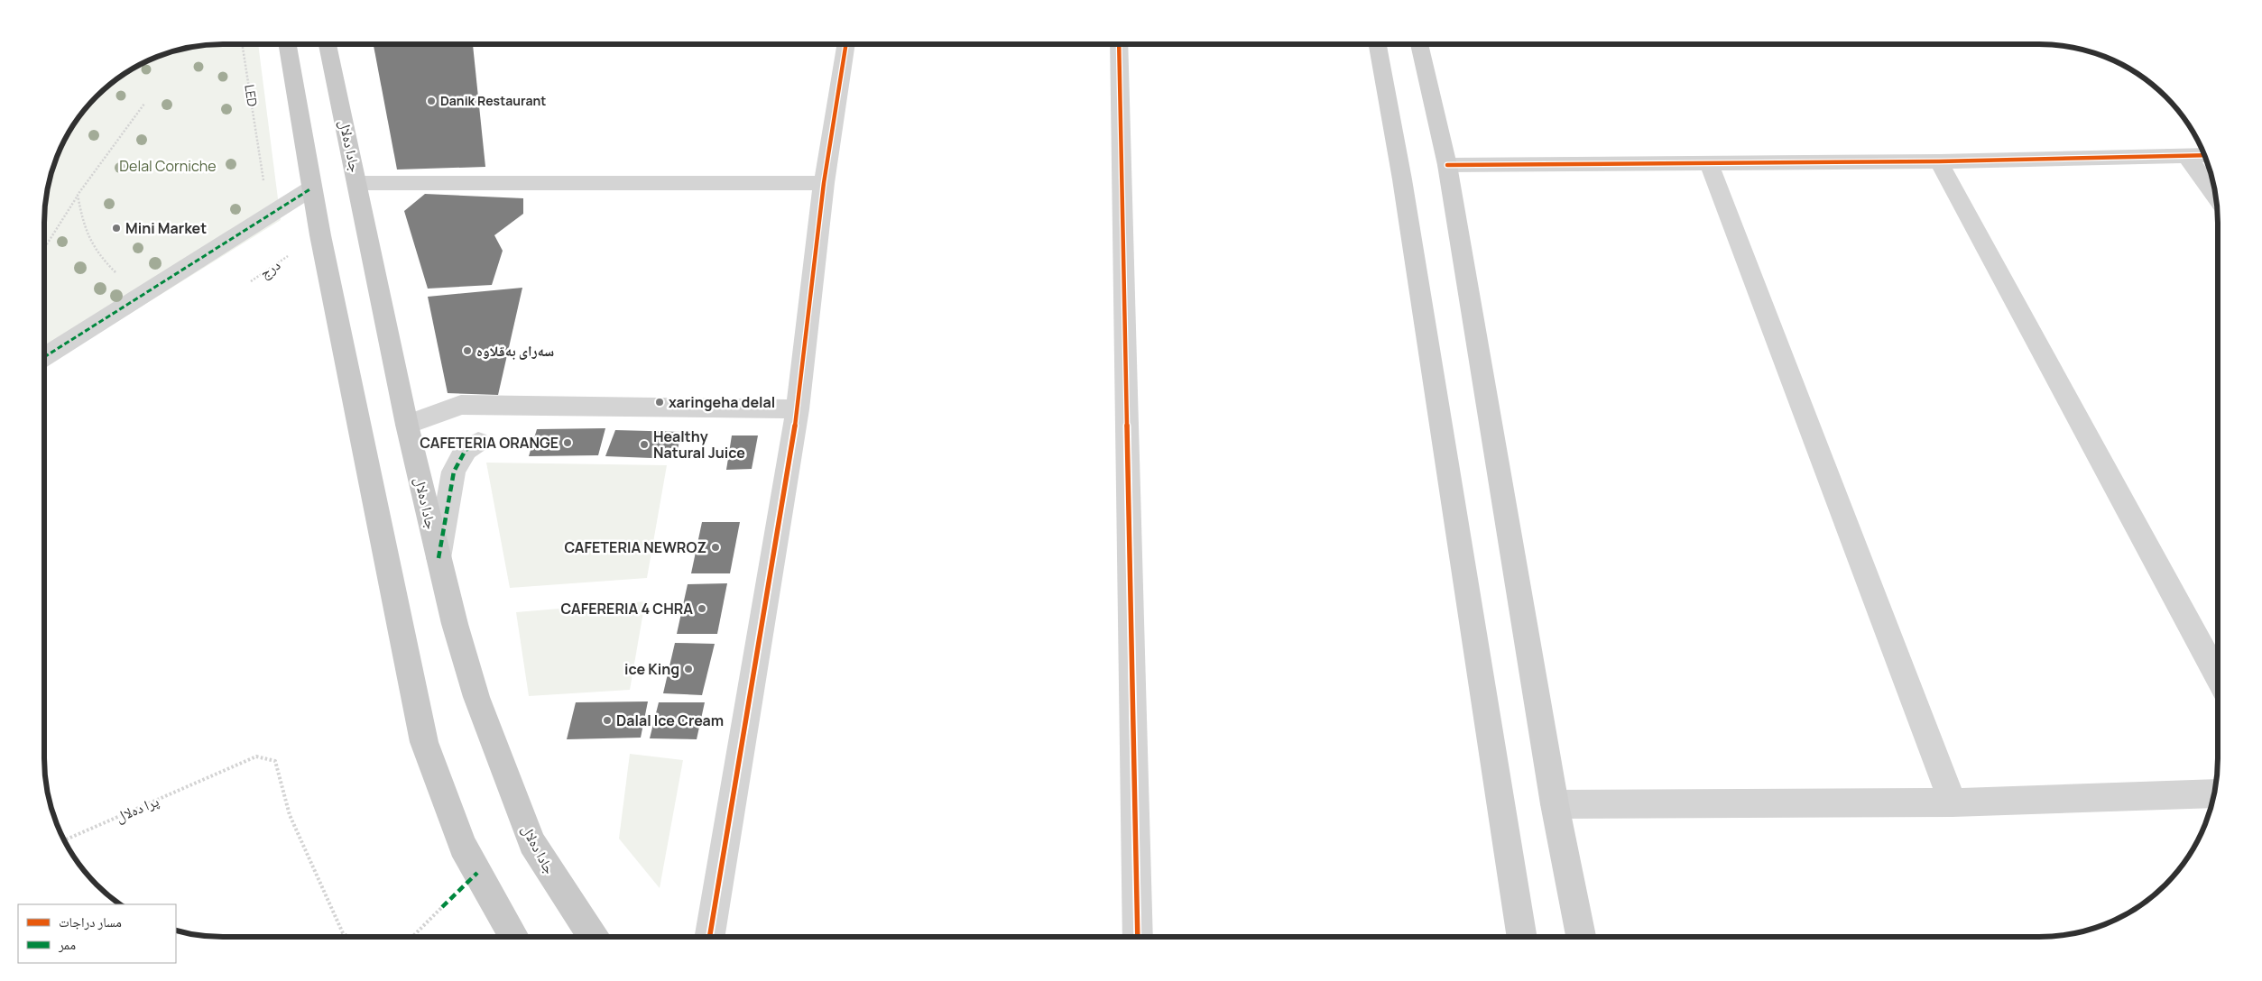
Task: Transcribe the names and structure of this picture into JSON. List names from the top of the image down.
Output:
{
  "streets": {
    "main road": ["جادا دەلال"],
    "path": ["LED", "درج", "پرا دەلال"]
  },
  "parks": ["Delal Corniche"],
  "places": [
    "Danik Restaurant",
    "Mini Market",
    "سەراى بەقلاوە",
    "xaringeha delal",
    "CAFETERIA ORANGE",
    "Healthy Natural Juice",
    "CAFETERIA NEWROZ",
    "CAFERERIA 4 CHRA",
    "ice King",
    "Dalal Ice Cream"
  ],
  "legend": ["مسار دراجات", "ممر"]
}
